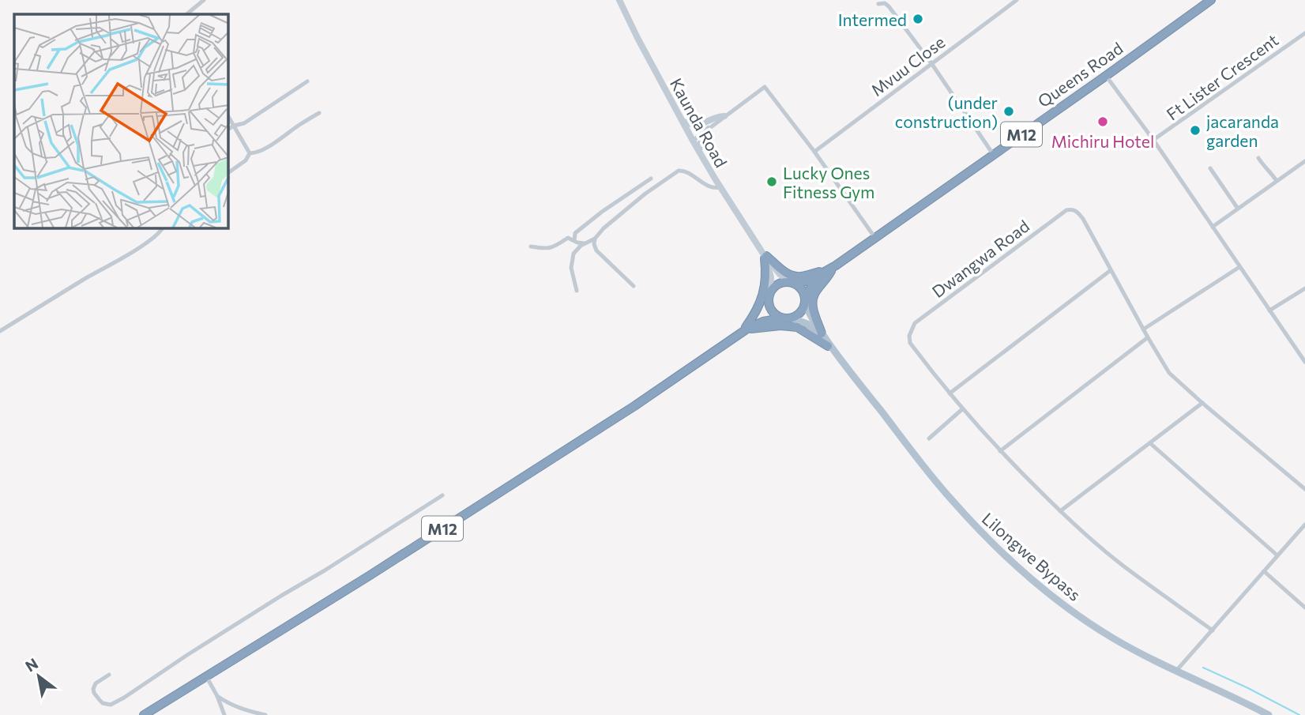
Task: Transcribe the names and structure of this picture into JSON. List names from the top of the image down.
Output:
{
  "streets": {
    "highway": ["Queens Road", "M12"],
    "main road": ["Kaunda Road", "Lilongwe Bypass"],
    "street": ["Mvuu Close", "Ft Lister Crescent", "Dwangwa Road"]
  },
  "crossings": [
    ["Queens Road", "M12"],
    ["Kaunda Road", "M12"],
    ["Kaunda Road", "Lilongwe Bypass"],
    ["M12", "Lilongwe Bypass"]
  ],
  "places": [
    "Intermed",
    "(under construction)",
    "Michiru Hotel",
    "jacaranda garden",
    "Lucky Ones Fitness Gym"
  ],
  "north": "top left"
}
